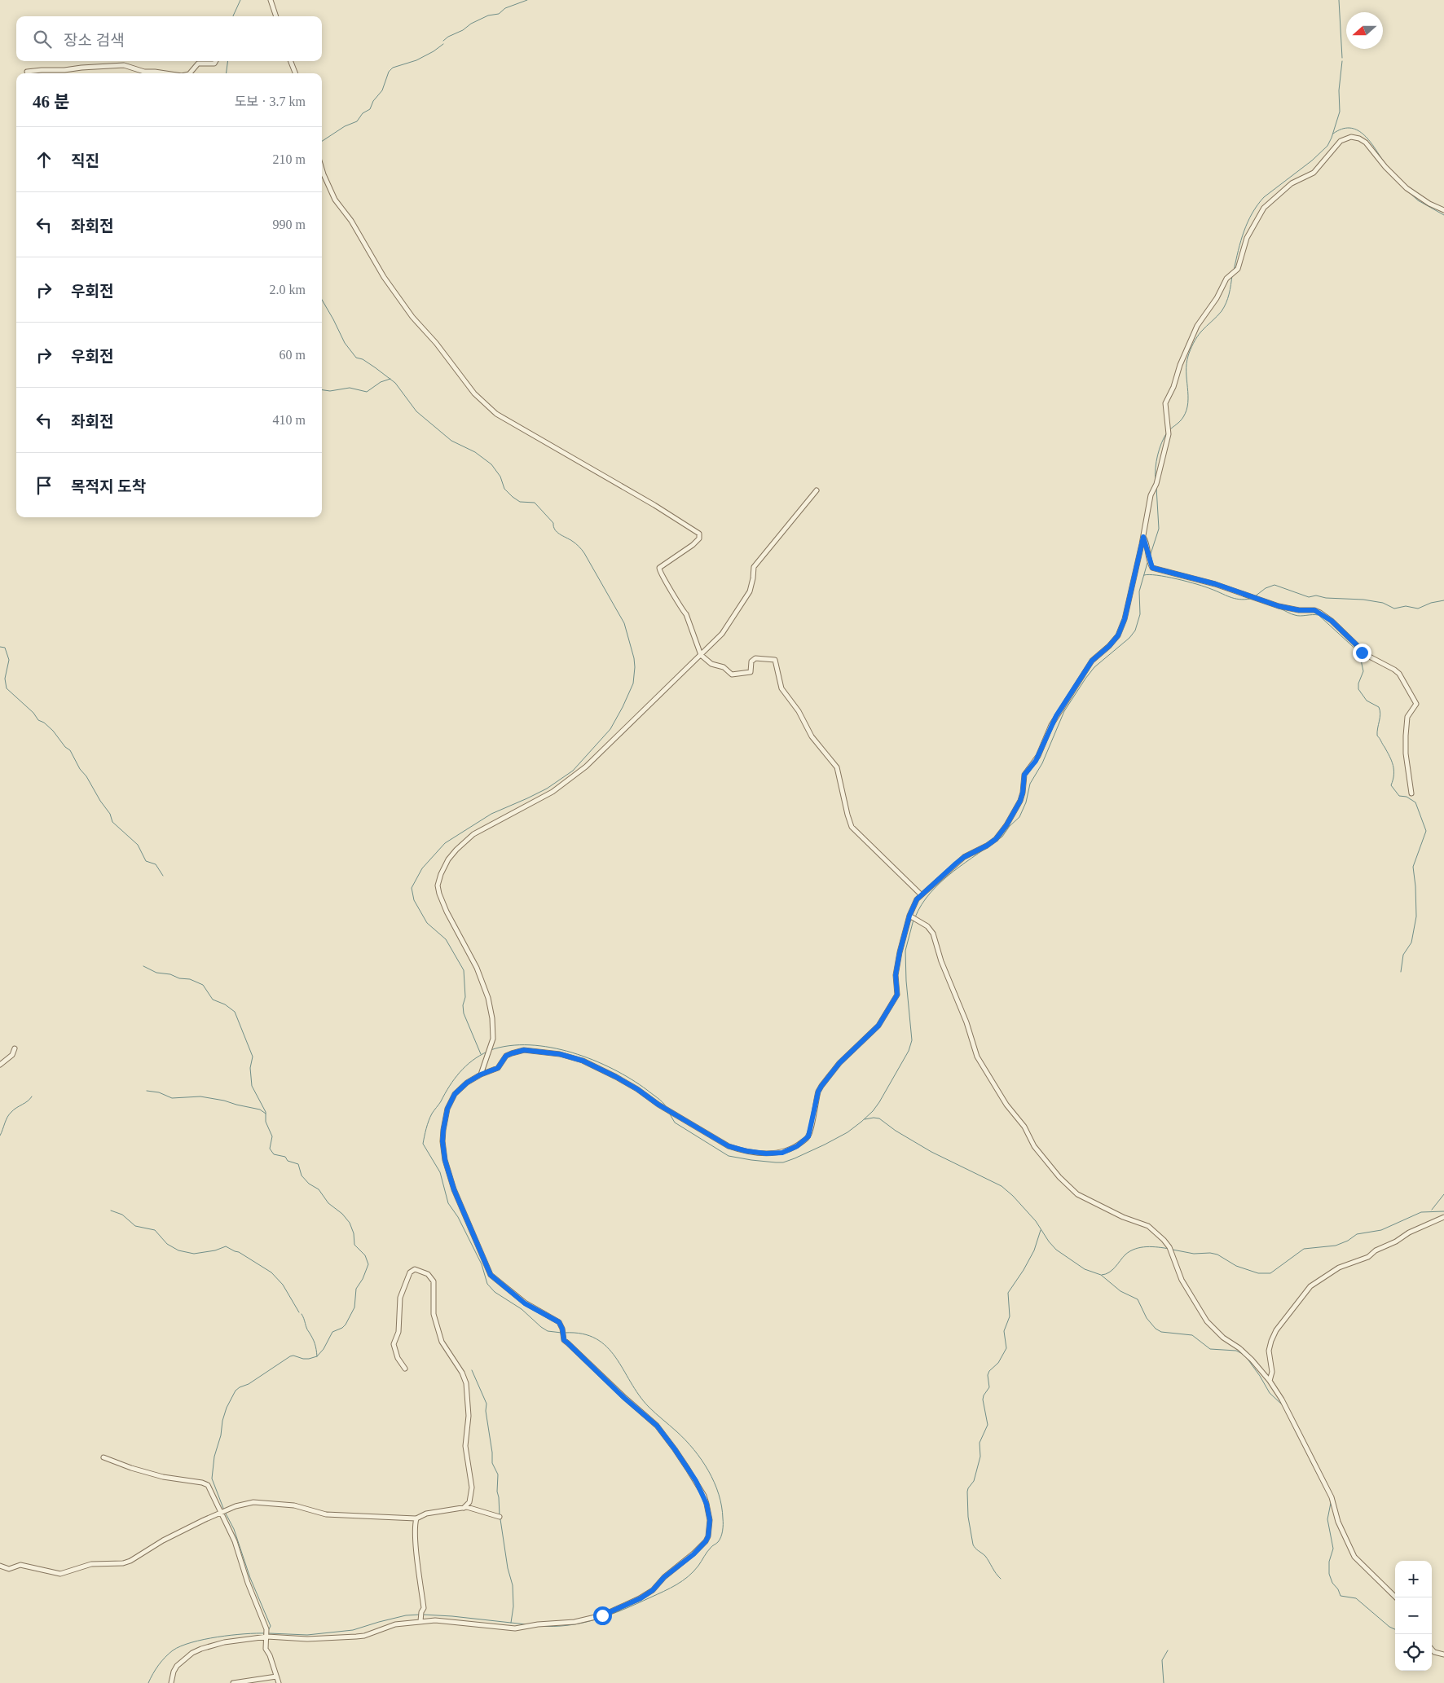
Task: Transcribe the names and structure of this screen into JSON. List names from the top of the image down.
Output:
{
  "north": "left",
  "page": {
    "search": "장소 검색",
    "heading": ["46 분", "도보 · 3.7 km"],
    "list": [
      ["직진", "210 m"],
      ["좌회전", "990 m"],
      ["우회전", "2.0 km"],
      ["우회전", "60 m"],
      ["좌회전", "410 m"],
      "목적지 도착"
    ],
    "map_buttons": ["+", "−"]
  }
}
